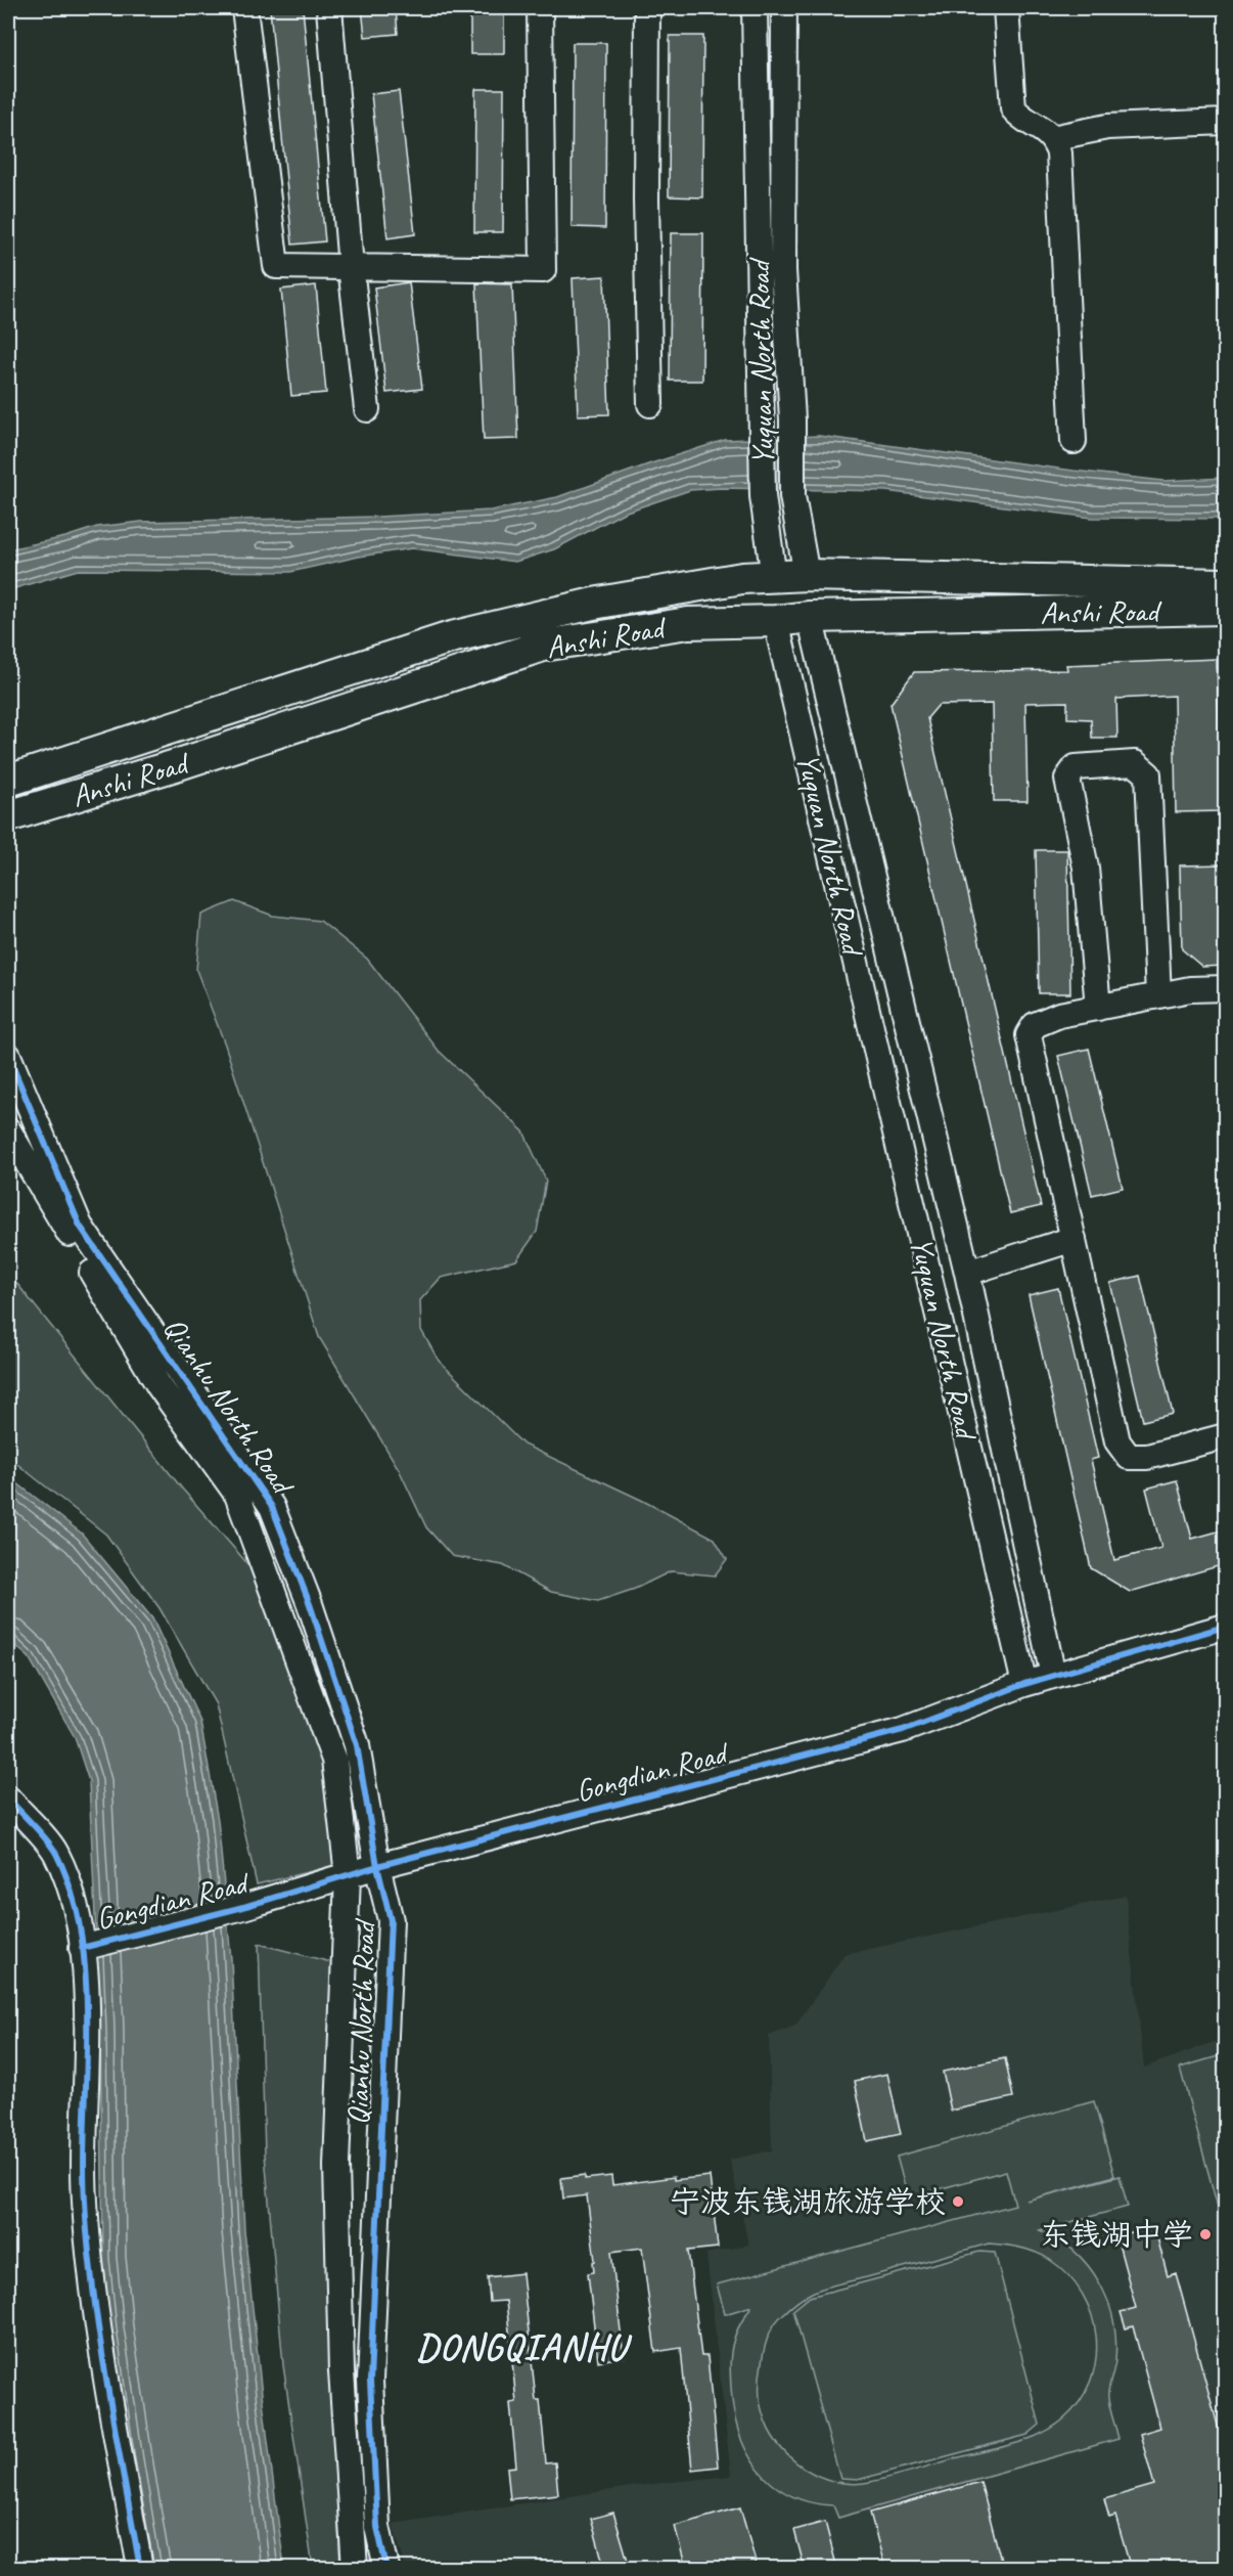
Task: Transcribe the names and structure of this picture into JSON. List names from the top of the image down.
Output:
{
  "streets": {
    "main road": ["Yuquan North Road", "Anshi Road"],
    "street": ["Qianhu North Road", "Gongdian Road"]
  },
  "crossings": [
    ["Yuquan North Road", "Anshi Road"],
    ["Yuquan North Road", "Gongdian Road"],
    ["Qianhu North Road", "Gongdian Road"]
  ],
  "districts": ["DONGQIANHU"],
  "places": ["宁波东钱湖旅游学校", "东钱湖中学"]
}
